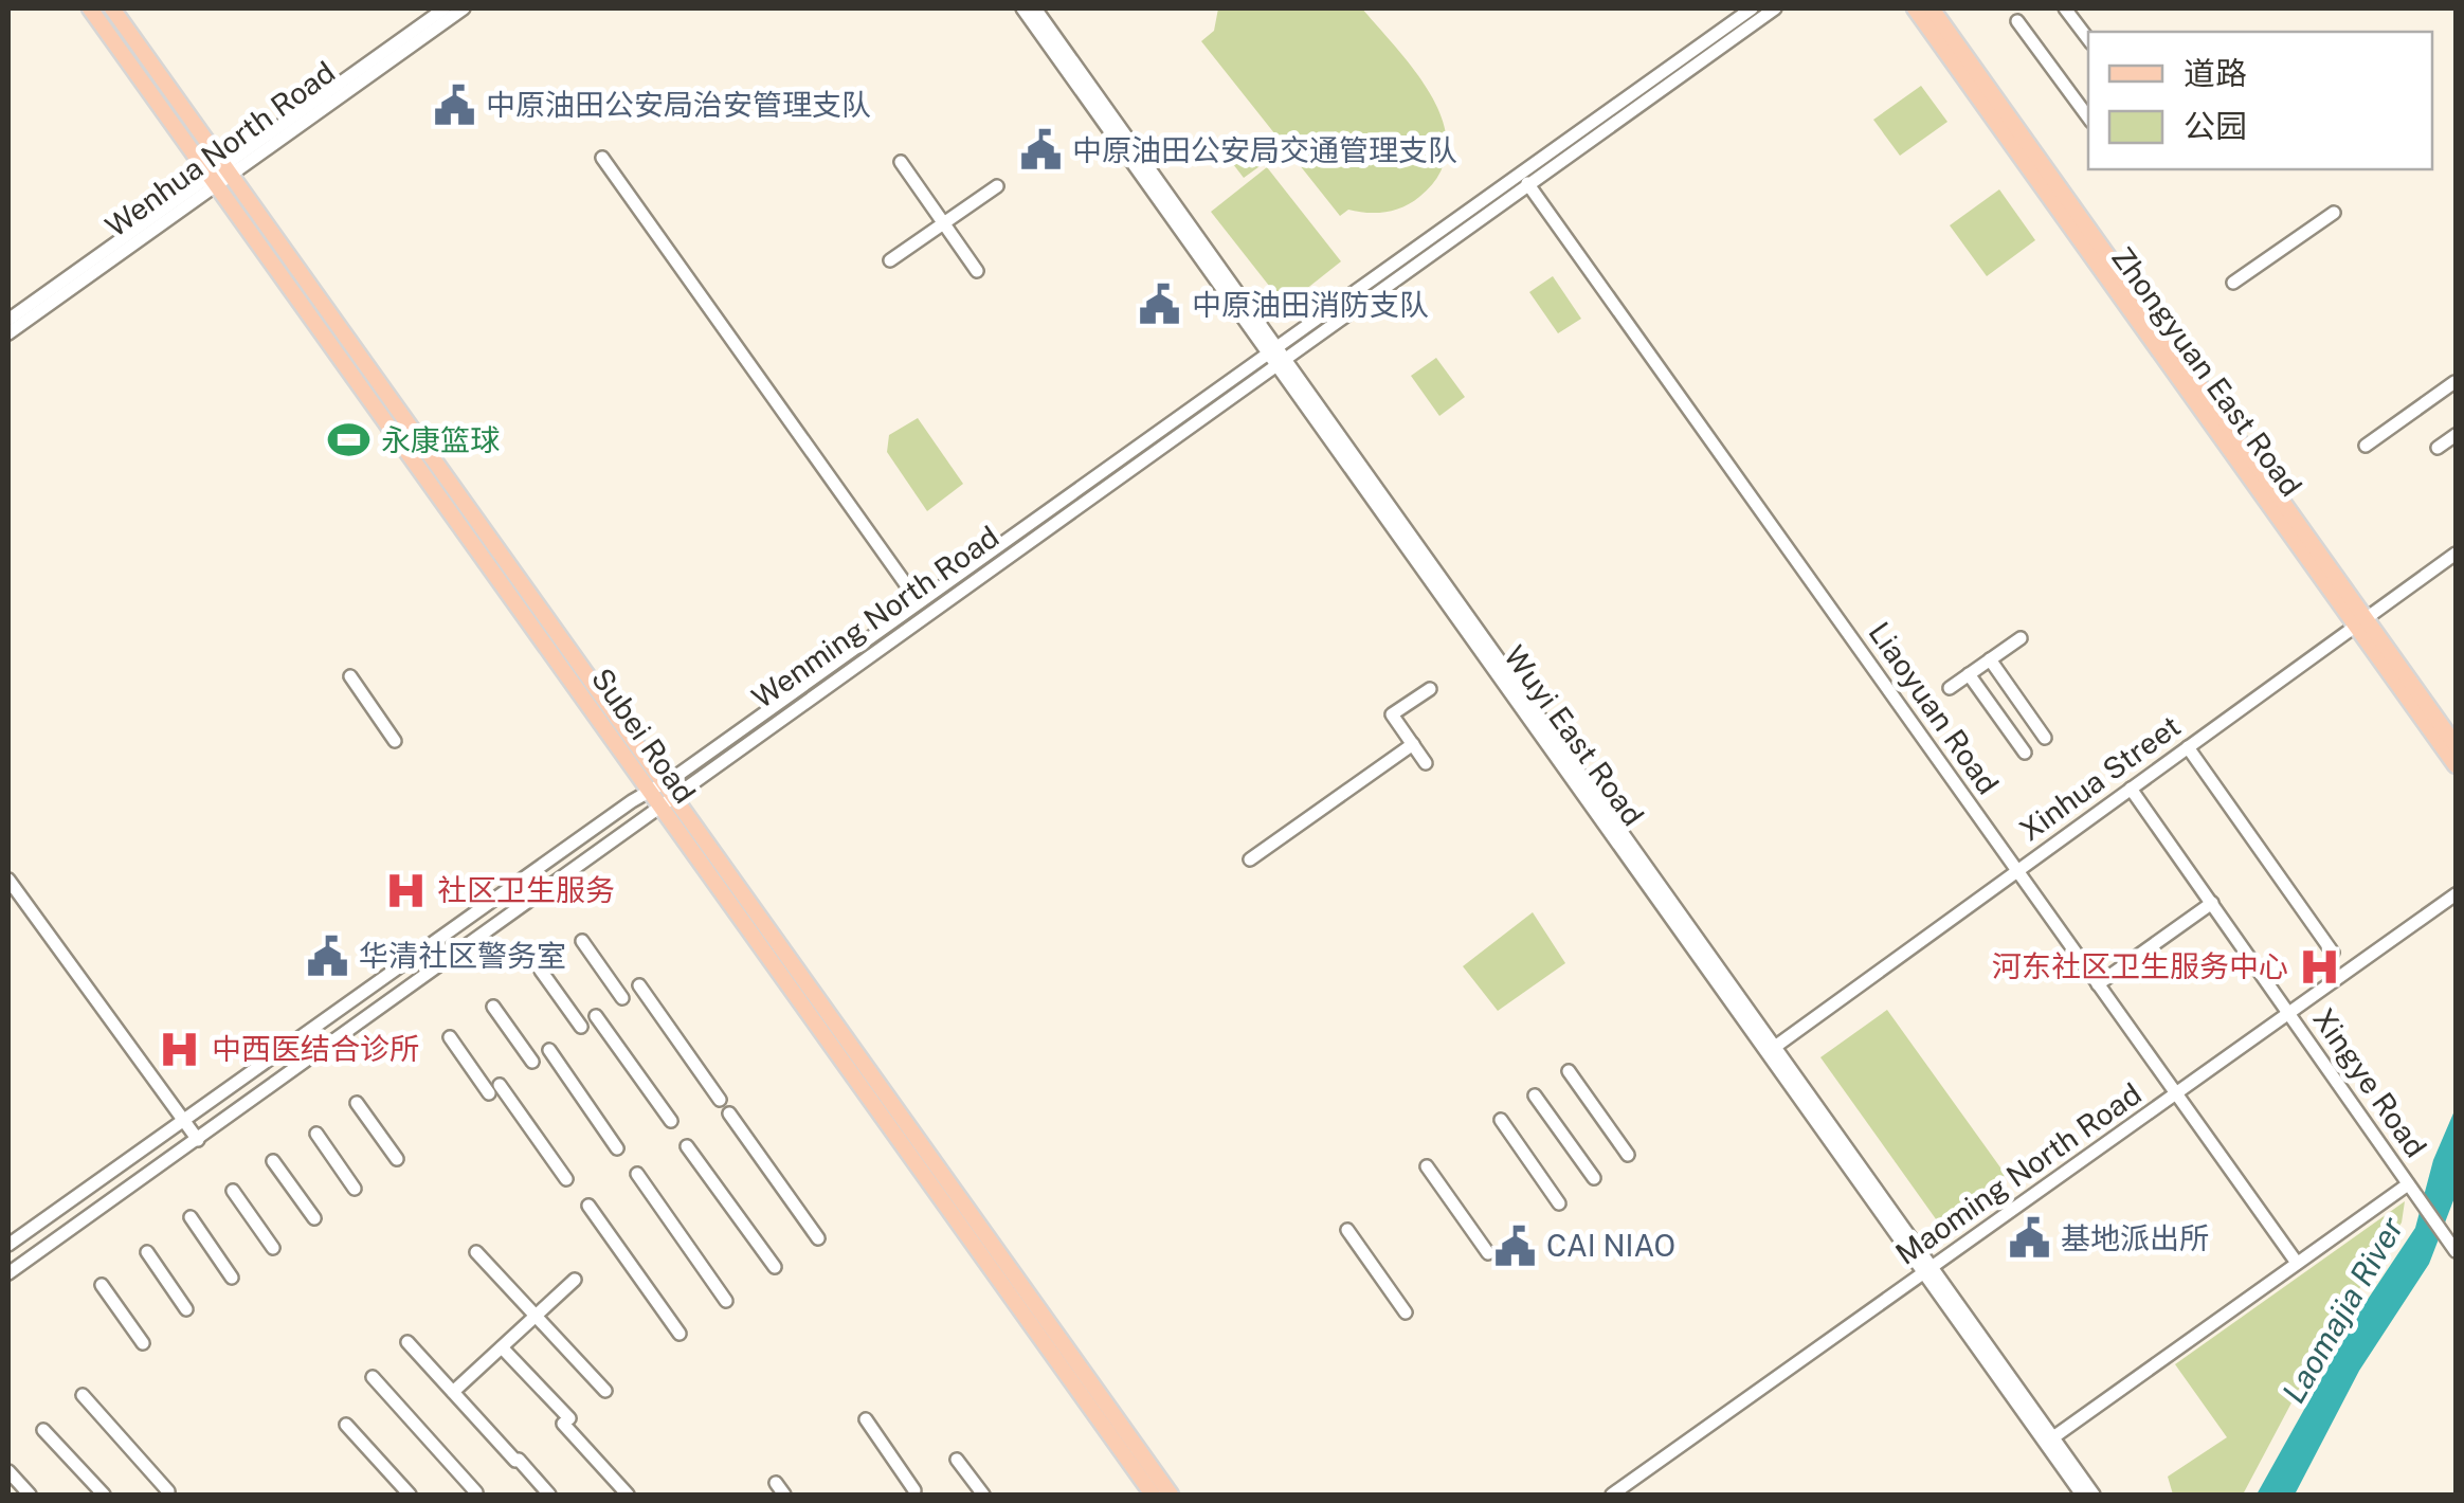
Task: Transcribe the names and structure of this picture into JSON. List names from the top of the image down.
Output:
{
  "streets": {
    "main road": ["Zhongyuan East Road", "Subei Road"],
    "street": [
      "Wenhua North Road",
      "Wenming North Road",
      "Liaoyuan Road",
      "Wuyi East Road",
      "Xinhua Street",
      "Xingye Road",
      "Maoming North Road"
    ]
  },
  "crossings": [
    ["Wenhua North Road", "Subei Road"],
    ["Zhongyuan East Road", "Xinhua Street"],
    ["Wenming North Road", "Liaoyuan Road"],
    ["Wenming North Road", "Subei Road"],
    ["Wenming North Road", "Wuyi East Road"],
    ["Liaoyuan Road", "Xinhua Street"],
    ["Liaoyuan Road", "Maoming North Road"],
    ["Wuyi East Road", "Xinhua Street"],
    ["Wuyi East Road", "Maoming North Road"],
    ["Xinhua Street", "Xingye Road"],
    ["Xingye Road", "Maoming North Road"]
  ],
  "water": ["Laomajia River"],
  "places": {
    "public building": [
      "中原油田公安局治安管理支队",
      "中原油田公安局交通管理支队",
      "中原油田消防支队",
      "华清社区警务室",
      "基地派出所",
      "CAI NIAO"
    ],
    "sports": ["永康篮球"],
    "hospital": ["社区卫生服务", "河东社区卫生服务中心", "中西医结合诊所"]
  },
  "legend": ["道路", "公园"]
}
